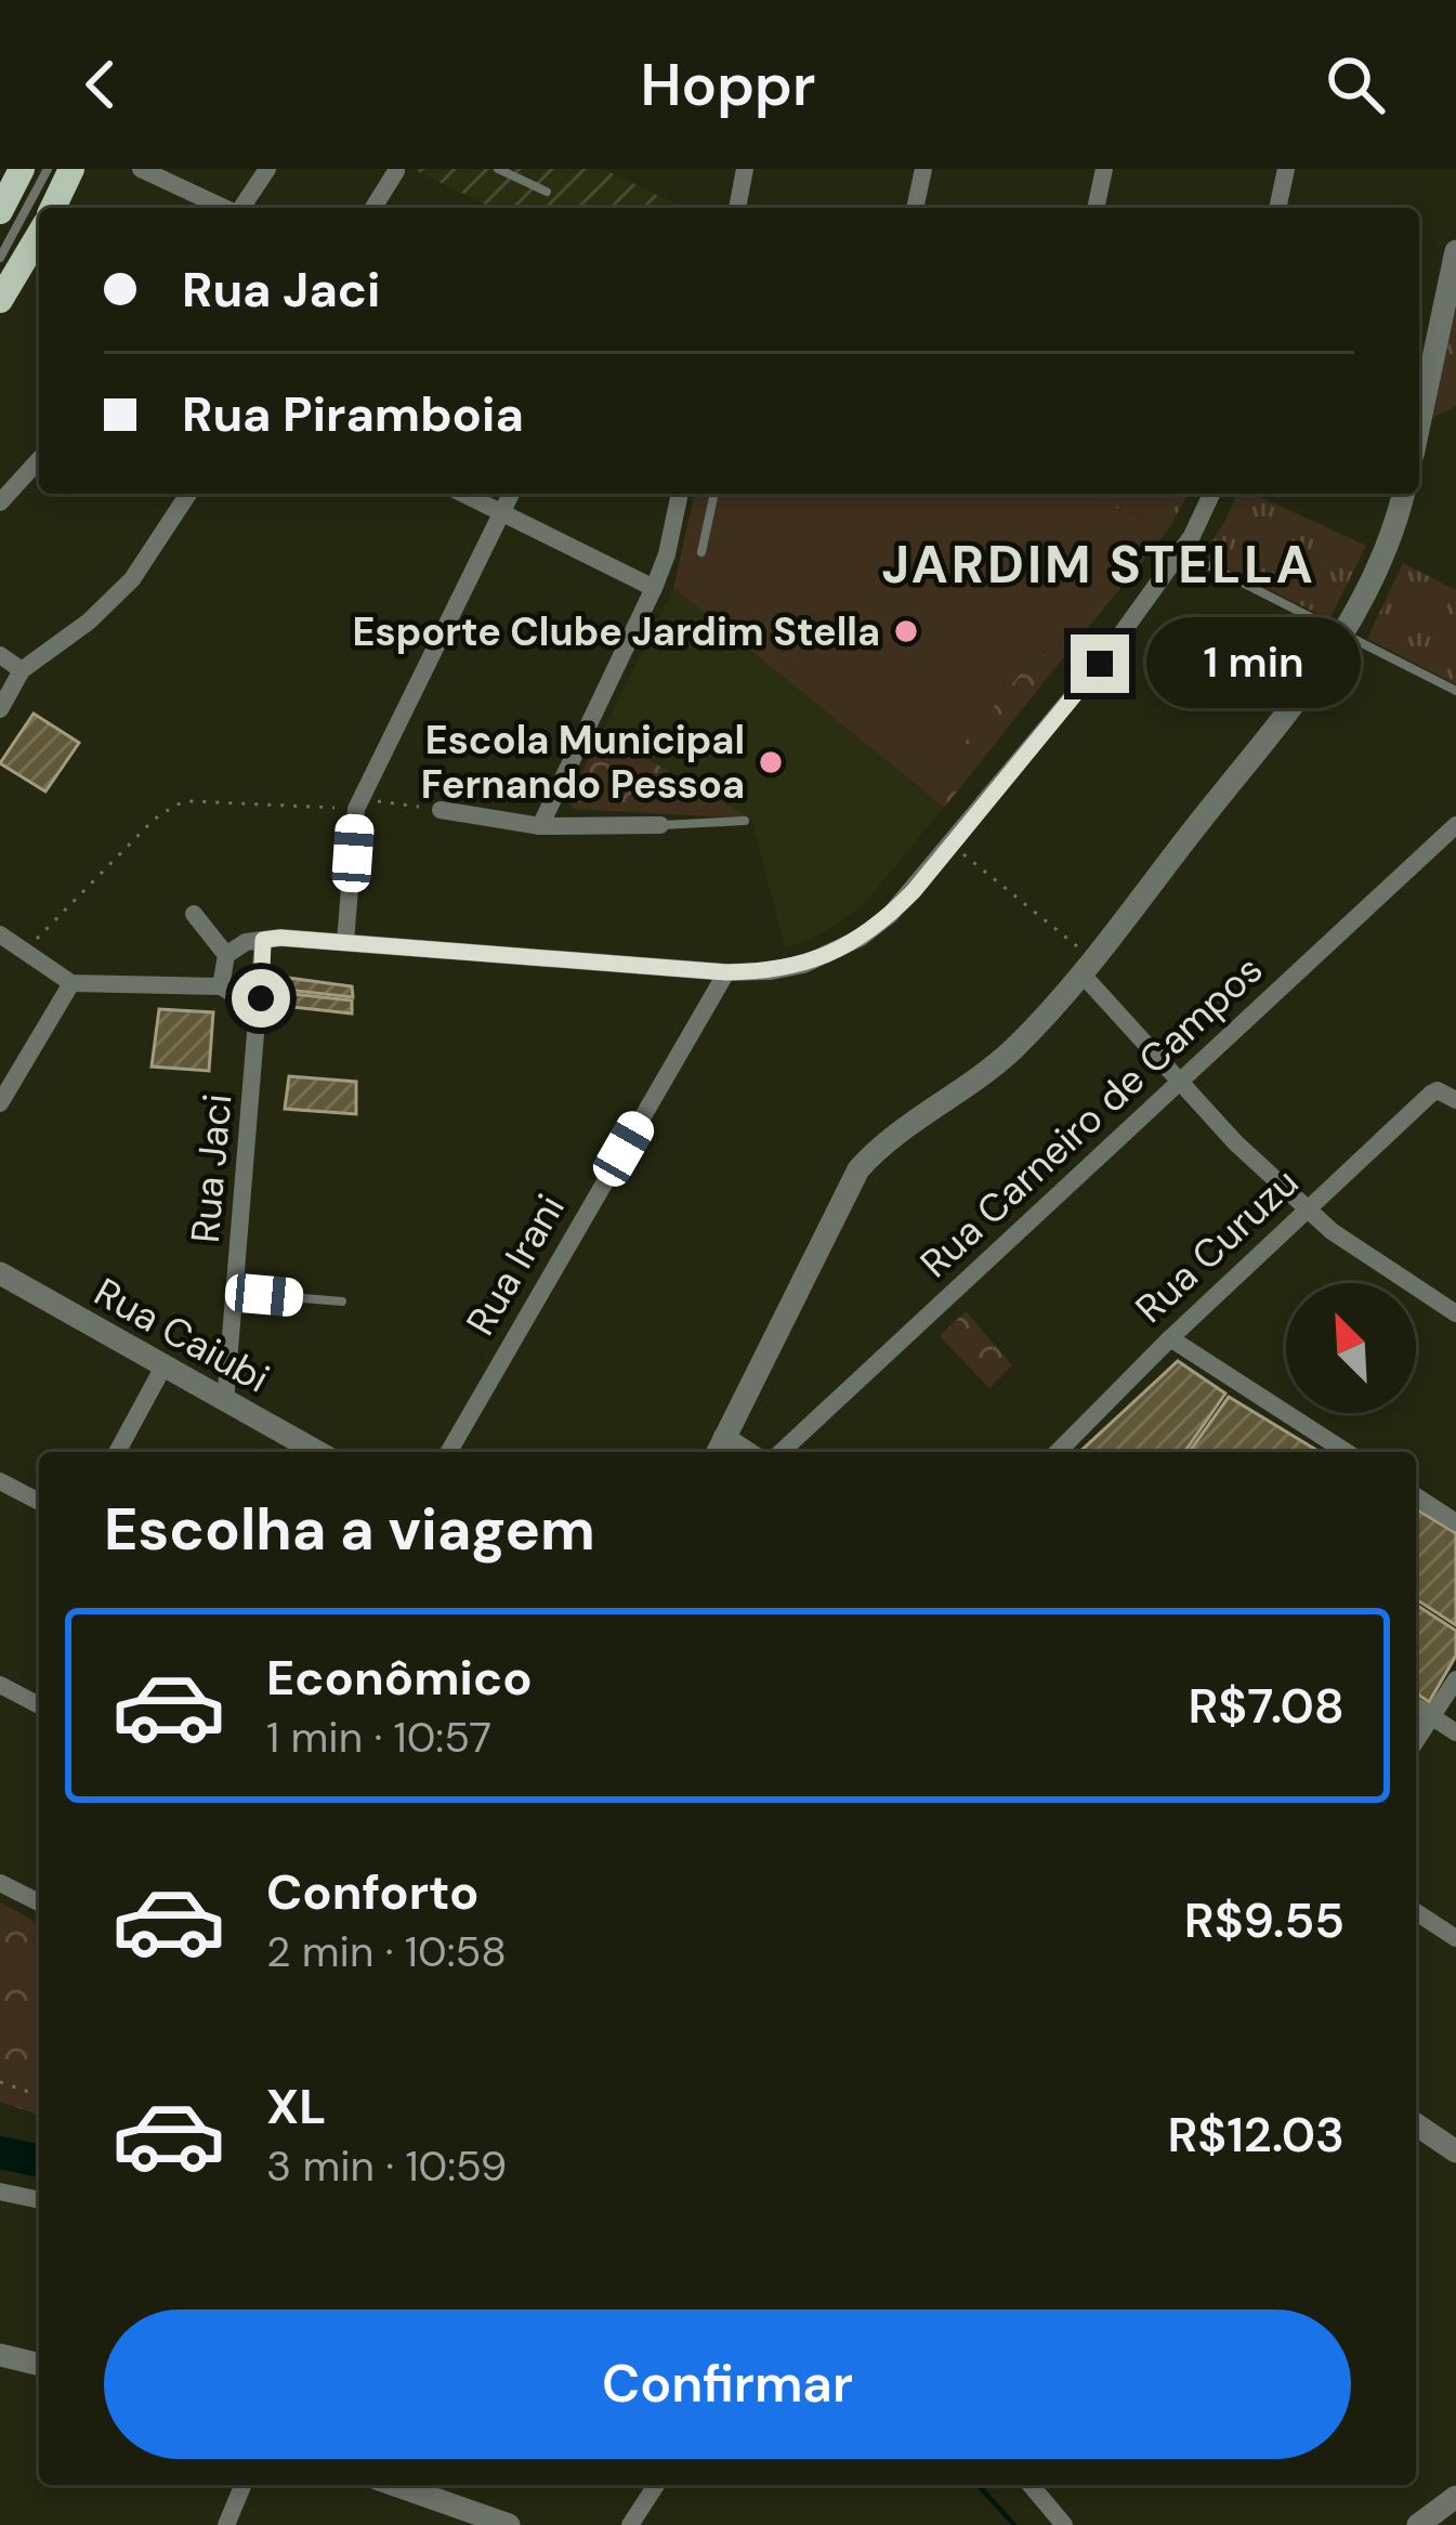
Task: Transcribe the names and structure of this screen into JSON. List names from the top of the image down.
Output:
{
  "streets": {
    "street": [
      "Rua Carneiro de Campos",
      "Rua Jaci",
      "Rua Curuzu",
      "Rua Irani",
      "Rua Caiubi"
    ]
  },
  "crossings": [
    ["Rua Jaci", "Rua Caiubi"]
  ],
  "districts": ["JARDIM STELLA"],
  "places": ["Esporte Clube Jardim Stella", "Escola Municipal Fernando Pessoa"],
  "north": "top left",
  "page": {
    "header": "Hoppr",
    "banner": ["Rua Jaci", "Rua Piramboia"],
    "bubble": "1 min",
    "heading": "Escolha a viagem",
    "list": [
      {
        "name": "Econômico",
        "note": "1 min · 10:57",
        "value": "R$7.08"
      },
      {
        "name": "Conforto",
        "note": "2 min · 10:58",
        "value": "R$9.55"
      },
      {
        "name": "XL",
        "note": "3 min · 10:59",
        "value": "R$12.03"
      }
    ],
    "buttons": "Confirmar"
  }
}
